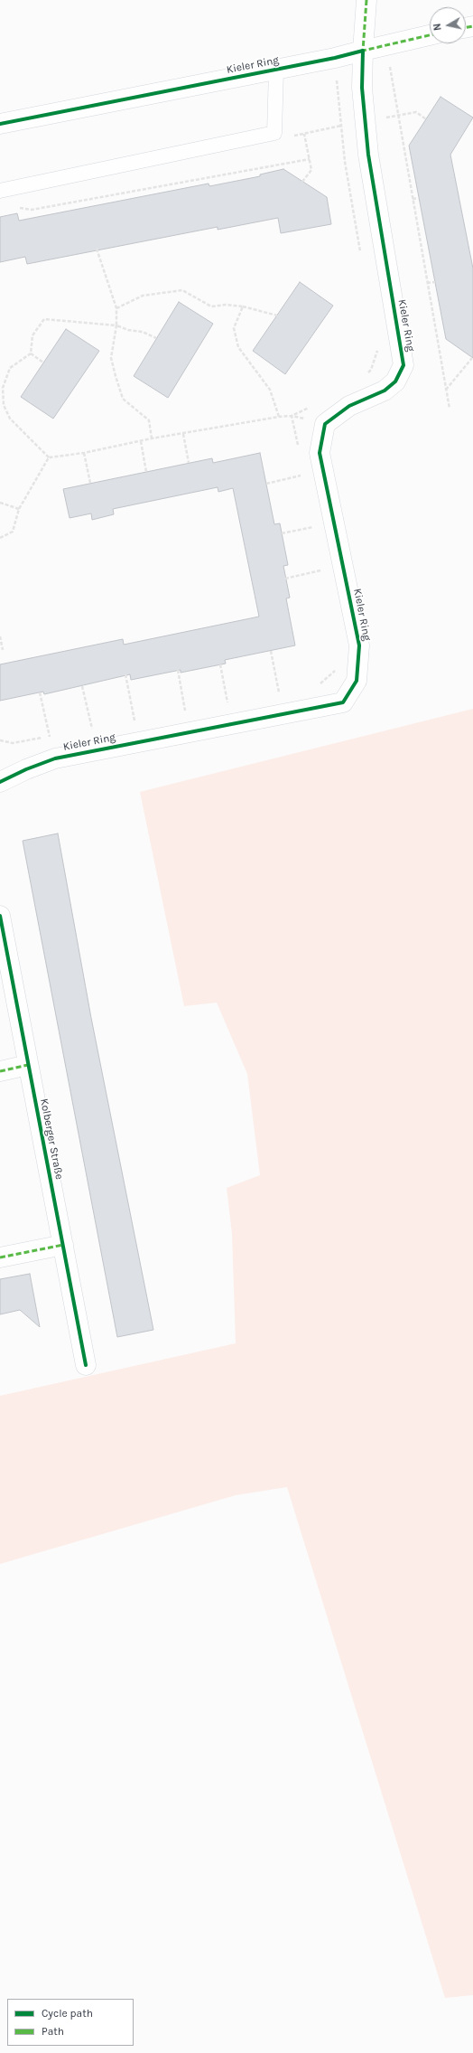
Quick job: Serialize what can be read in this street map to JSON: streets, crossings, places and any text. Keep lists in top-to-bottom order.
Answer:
{
  "streets": {
    "street": ["Kieler Ring", "Kolberger Straße"]
  },
  "legend": ["Cycle path", "Path"],
  "north": "left"
}
